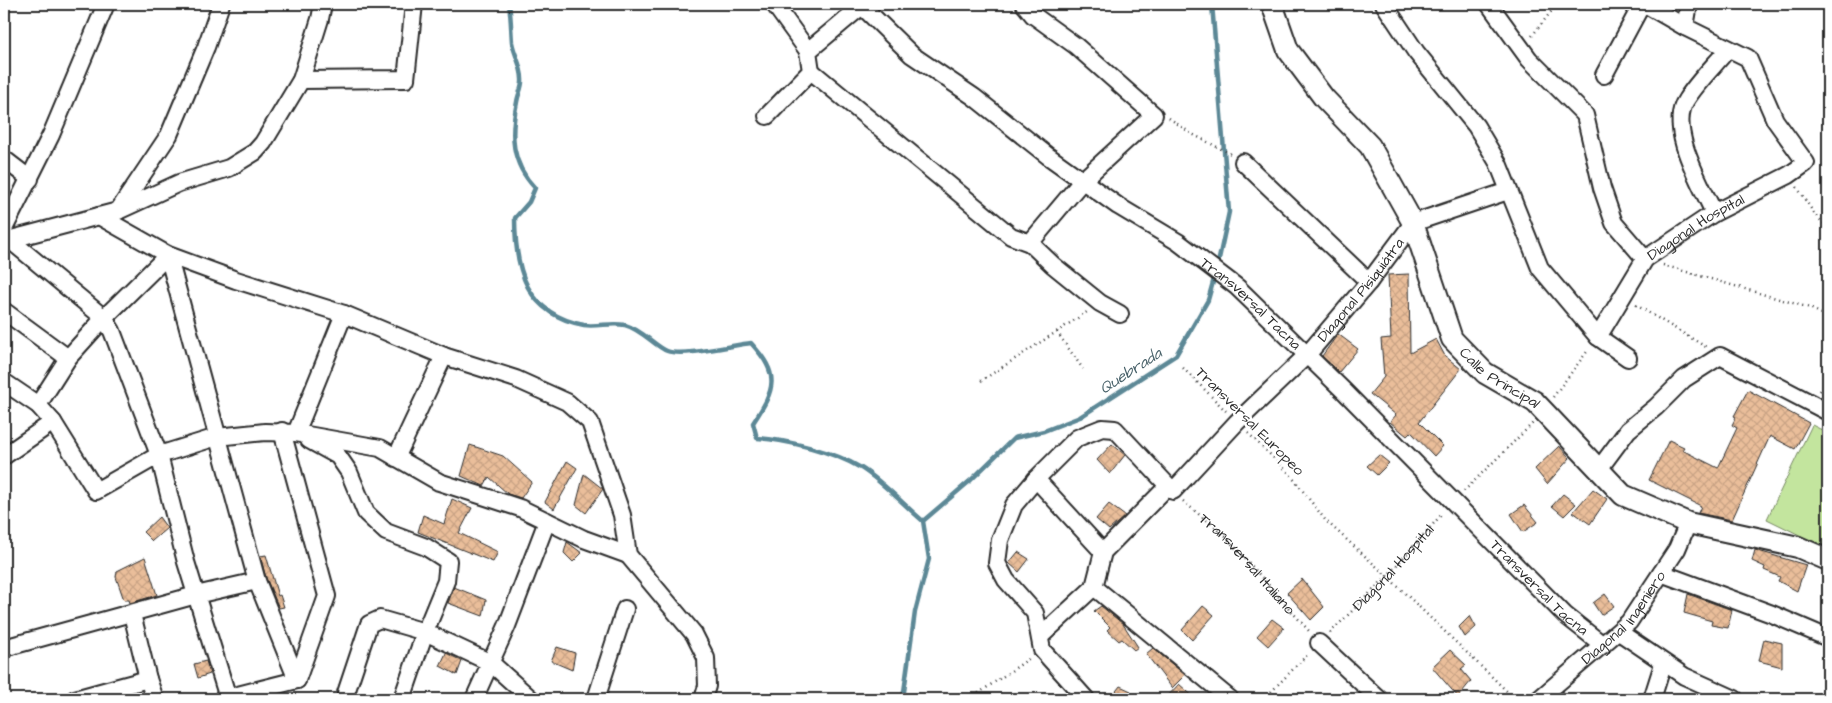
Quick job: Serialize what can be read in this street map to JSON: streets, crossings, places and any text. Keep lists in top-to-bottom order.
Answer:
{
  "streets": {
    "street": [
      "Diagonal Hospital",
      "Diagonal Pisiquiátra",
      "Transversal Tacna",
      "Calle Principal",
      "Diagonal Ingeniero"
    ],
    "path": ["Transversal Europeo", "Transversal Italiano"]
  },
  "crossings": [
    ["Diagonal Hospital", "Transversal Tacna"],
    ["Diagonal Hospital", "Transversal Europeo"],
    ["Diagonal Hospital", "Transversal Italiano"],
    ["Diagonal Pisiquiátra", "Transversal Tacna"],
    ["Diagonal Pisiquiátra", "Calle Principal"],
    ["Diagonal Pisiquiátra", "Transversal Europeo"],
    ["Diagonal Pisiquiátra", "Transversal Italiano"],
    ["Transversal Tacna", "Diagonal Ingeniero"],
    ["Calle Principal", "Diagonal Ingeniero"]
  ],
  "water": ["Quebrada"]
}
